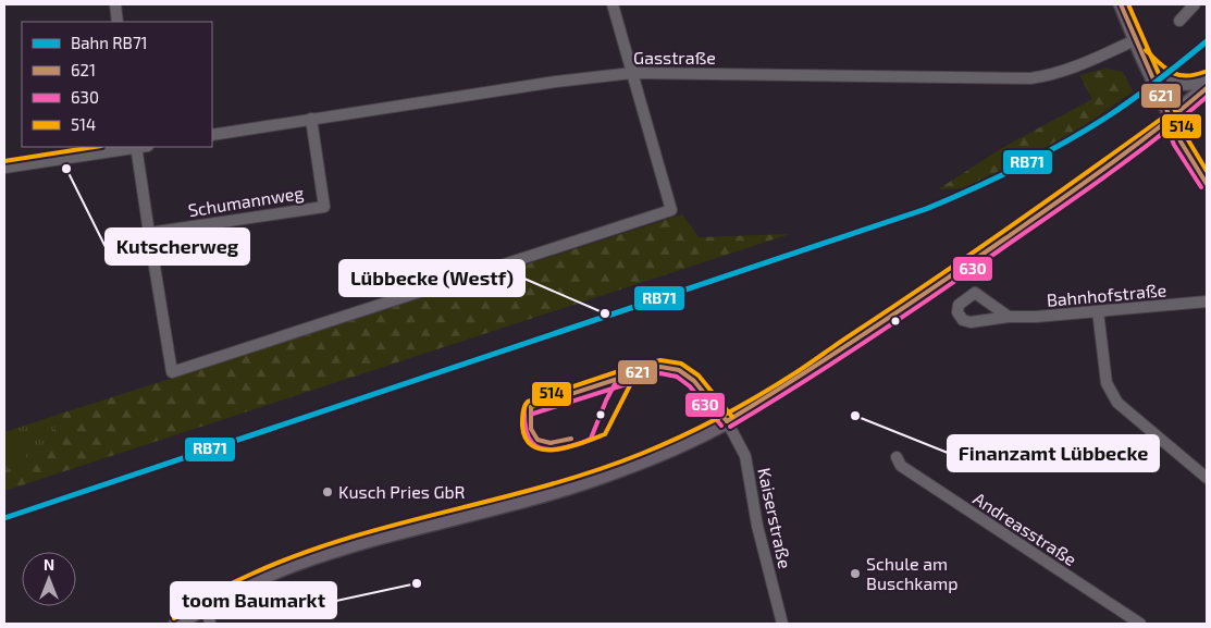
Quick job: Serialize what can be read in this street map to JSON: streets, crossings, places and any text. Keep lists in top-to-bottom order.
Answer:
{
  "streets": {
    "street": [
      "Gasstraße",
      "Schumannweg",
      "Bahnhofstraße",
      "Kaiserstraße",
      "Andreasstraße"
    ]
  },
  "crossings": [
    ["Gasstraße", "Schumannweg"]
  ],
  "places": [
    "Kutscherweg",
    "Lübbecke (Westf)",
    "Finanzamt Lübbecke",
    "Kusch Pries GbR",
    "Schule am Buschkamp",
    "toom Baumarkt"
  ],
  "lines": [
    "transit line 621",
    "transit line 514",
    "rail line RB71",
    "transit line 630"
  ],
  "legend": [
    "Bahn RB71",
    "621",
    "630",
    "514"
  ],
  "north": "top"
}
